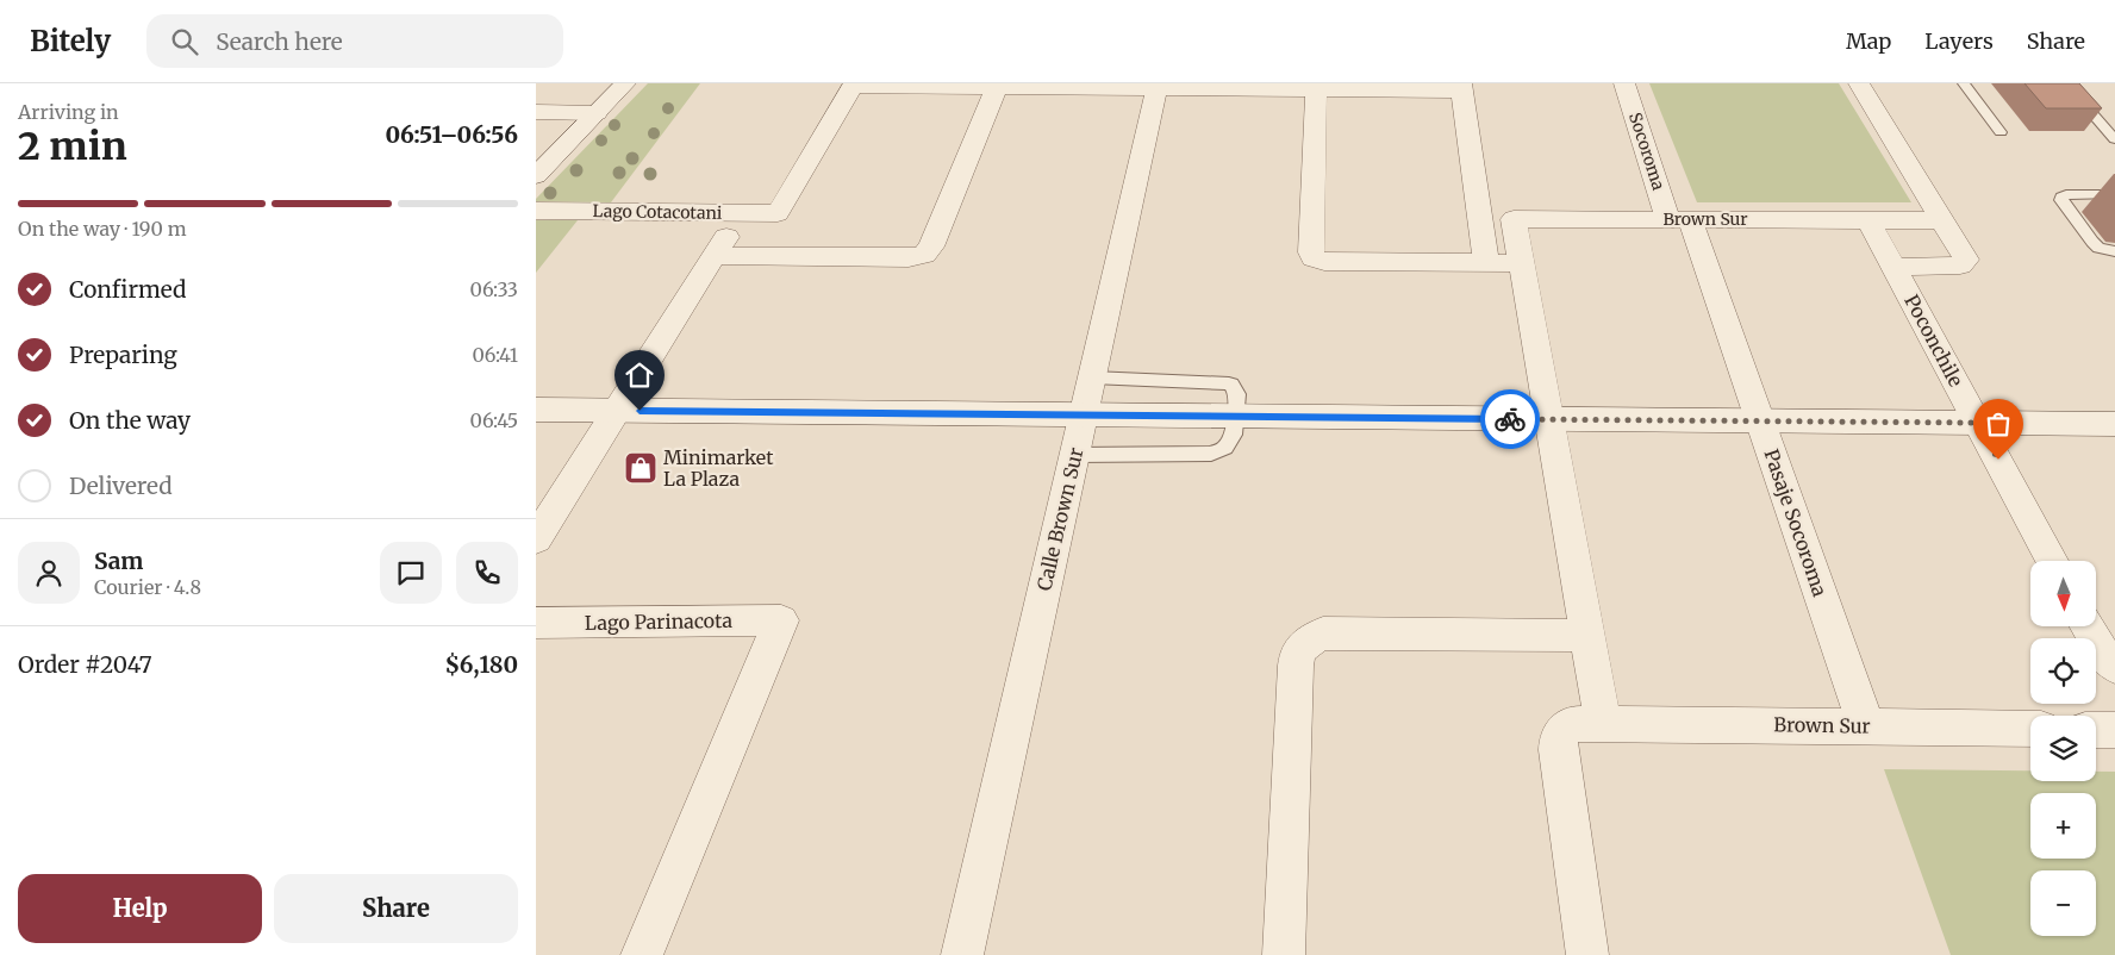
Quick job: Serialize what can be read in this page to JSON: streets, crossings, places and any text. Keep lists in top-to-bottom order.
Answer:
{
  "streets": {
    "street": [
      "Socoroma",
      "Lago Cotacotani",
      "Brown Sur",
      "Poconchile",
      "Calle Brown Sur",
      "Pasaje Socoroma",
      "Lago Parinacota"
    ]
  },
  "crossings": [
    ["Socoroma", "Brown Sur"],
    ["Socoroma", "Pasaje Socoroma"],
    ["Brown Sur", "Poconchile"],
    ["Brown Sur", "Pasaje Socoroma"]
  ],
  "places": {
    "shop": ["Minimarket La Plaza"]
  },
  "north": "bottom",
  "page": {
    "header": "Bitely",
    "search": "Search here",
    "nav": ["Map", "Layers", "Share"],
    "heading": ["2 min", "Arriving in", "06:51–06:56"],
    "panel": [
      "Sam",
      "Courier · 4.8",
      "Order #2047",
      "$6,180"
    ],
    "bar": "On the way · 190 m",
    "list": [
      ["Confirmed", "06:33"],
      ["Preparing", "06:41"],
      ["On the way", "06:45"],
      "Delivered"
    ],
    "map_buttons": ["+", "−"],
    "buttons": ["Help", "Share"]
  }
}
